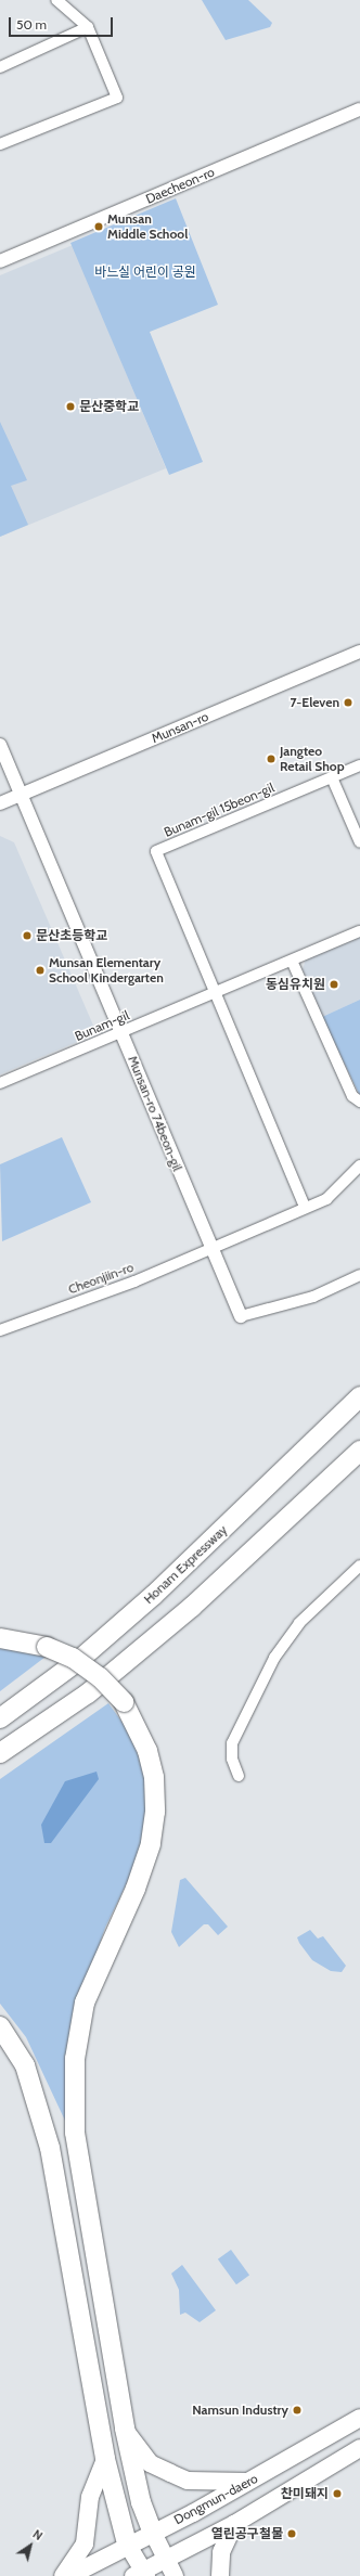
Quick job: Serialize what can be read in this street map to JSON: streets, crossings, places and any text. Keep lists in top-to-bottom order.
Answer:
{
  "streets": {
    "highway": ["Honam Expressway"],
    "main road": ["Dongmun-daero"],
    "street": [
      "Daecheon-ro",
      "Munsan-ro",
      "Bunam-gil 15beon-gil",
      "Bunam-gil",
      "Munsan-ro 74beon-gil",
      "Cheonjiin-ro"
    ]
  },
  "crossings": [
    ["Munsan-ro", "Munsan-ro 74beon-gil"],
    ["Bunam-gil 15beon-gil", "Bunam-gil"],
    ["Bunam-gil", "Munsan-ro 74beon-gil"],
    ["Munsan-ro 74beon-gil", "Cheonjiin-ro"]
  ],
  "parks": ["바느실 어린이 공원"],
  "places": [
    "Munsan Middle School",
    "문산중학교",
    "7-Eleven",
    "Jangteo Retail Shop",
    "문산초등학교",
    "Munsan Elementary School Kindergarten",
    "동심유치원",
    "Namsun Industry",
    "찬미돼지",
    "열린공구철물"
  ],
  "scale_bar": "50 m",
  "north": "top right"
}
